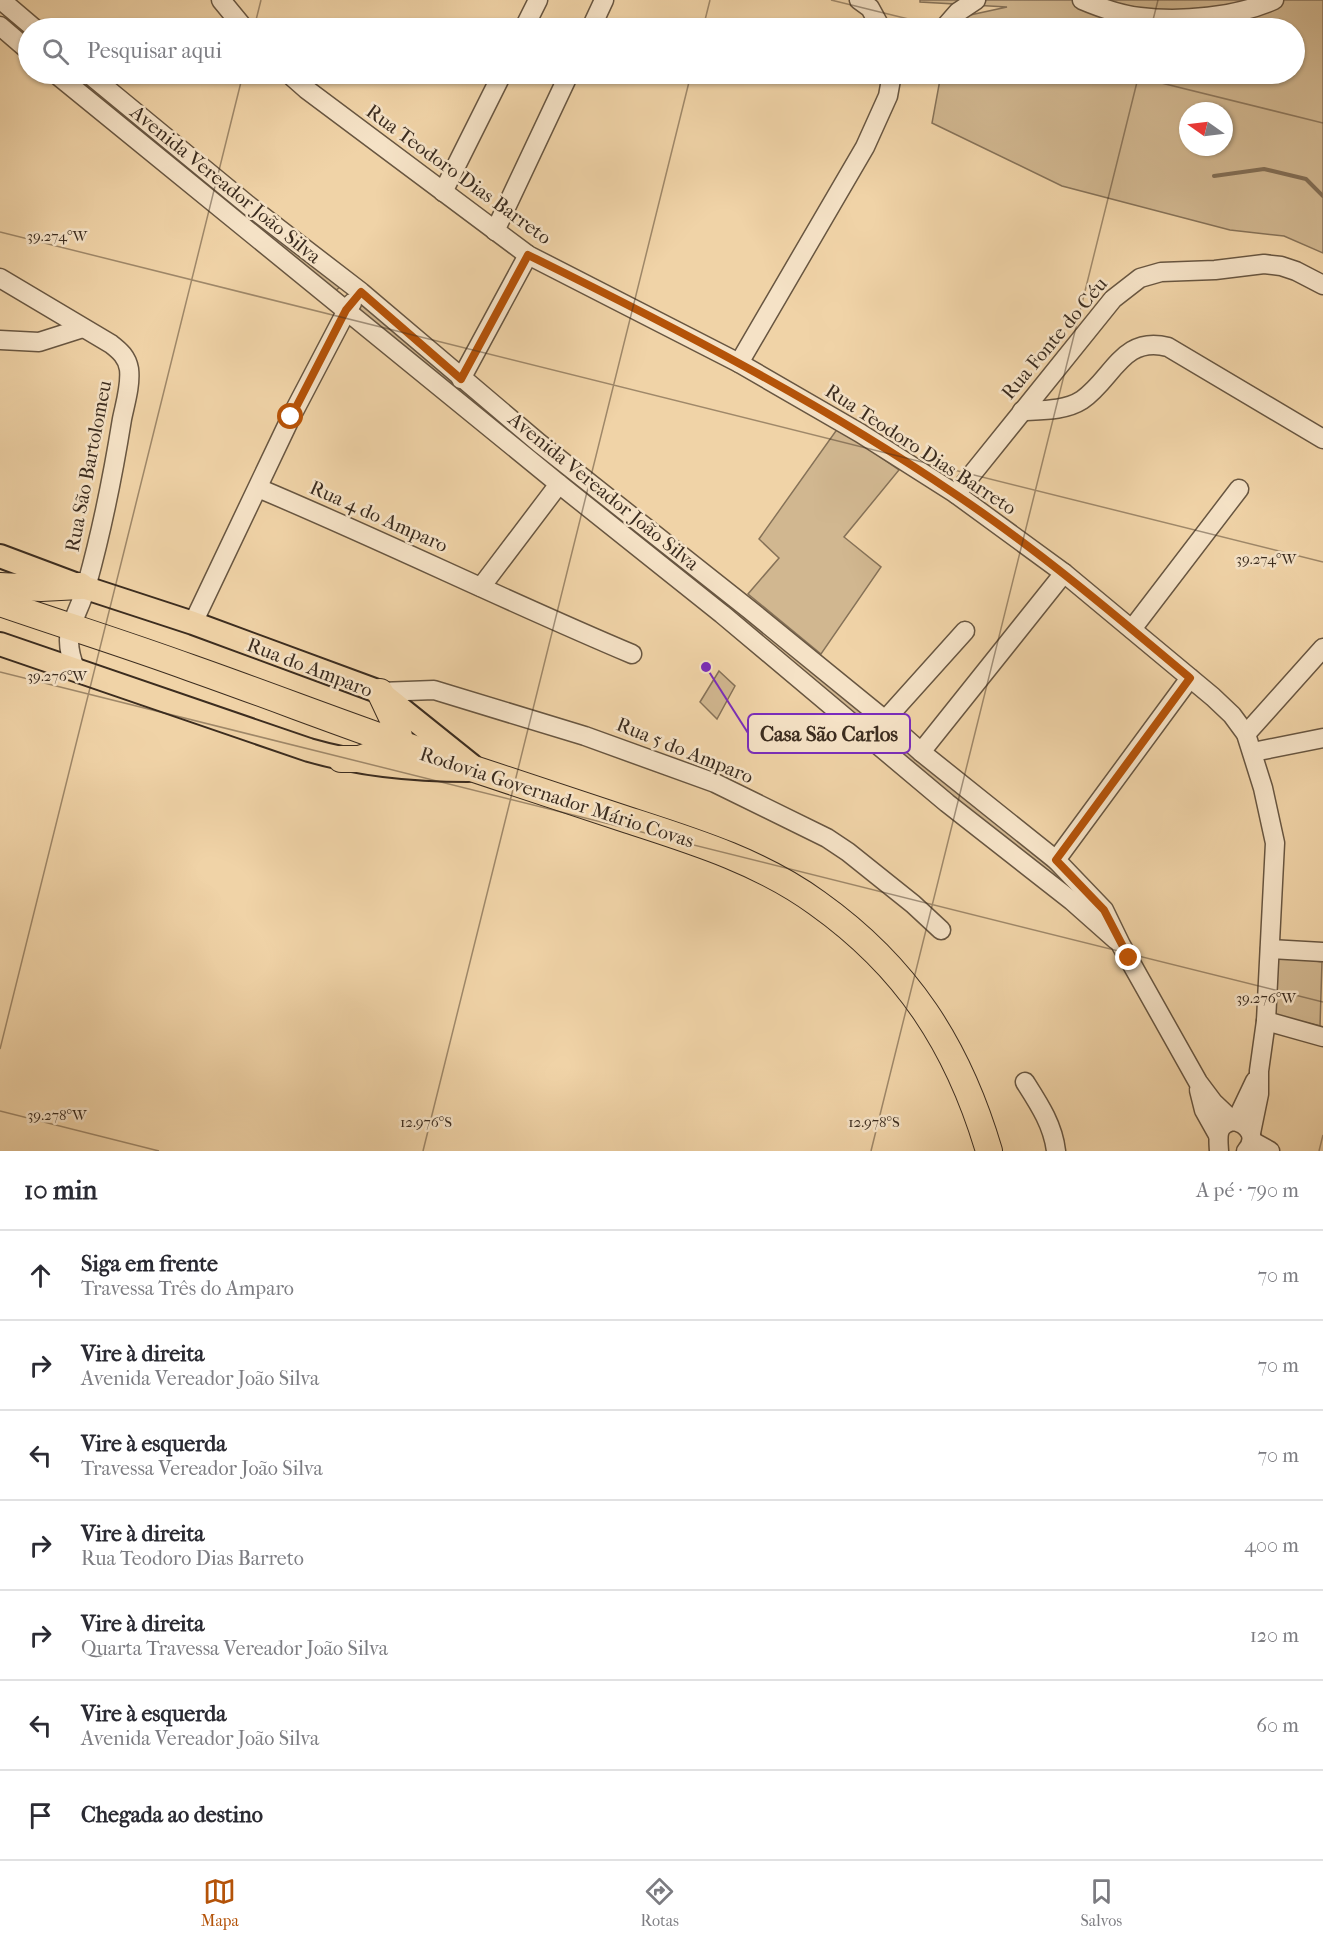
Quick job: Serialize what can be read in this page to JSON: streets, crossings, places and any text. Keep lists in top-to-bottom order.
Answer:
{
  "streets": {
    "highway": ["Rodovia Governador Mário Covas"],
    "main road": ["Rua do Amparo"],
    "street": [
      "Rua Teodoro Dias Barreto",
      "Avenida Vereador João Silva",
      "Rua Fonte do Céu",
      "Rua São Bartolomeu",
      "Rua 4 do Amparo",
      "Rua 5 do Amparo"
    ]
  },
  "crossings": [
    ["Rua Teodoro Dias Barreto", "Avenida Vereador João Silva"],
    ["Rua Teodoro Dias Barreto", "Rua Fonte do Céu"],
    ["Rua São Bartolomeu", "Rua do Amparo"],
    ["Rua São Bartolomeu", "Rodovia Governador Mário Covas"],
    ["Rua do Amparo", "Rua 5 do Amparo"],
    ["Rua do Amparo", "Rodovia Governador Mário Covas"]
  ],
  "places": ["Casa São Carlos"],
  "north": "left",
  "page": {
    "search": "Pesquisar aqui",
    "heading": ["10 min", "A pé · 790 m"],
    "list": [
      ["Siga em frente", "Travessa Três do Amparo", "70 m"],
      ["Vire à direita", "Avenida Vereador João Silva", "70 m"],
      ["Vire à esquerda", "Travessa Vereador João Silva", "70 m"],
      ["Vire à direita", "Rua Teodoro Dias Barreto", "400 m"],
      ["Vire à direita", "Quarta Travessa Vereador João Silva", "120 m"],
      ["Vire à esquerda", "Avenida Vereador João Silva", "60 m"],
      "Chegada ao destino"
    ],
    "nav": ["Mapa", "Rotas", "Salvos"]
  },
  "coordinates": [
    "39.274°W",
    "39.276°W",
    "39.278°W",
    "12.976°S",
    "12.978°S"
  ]
}
